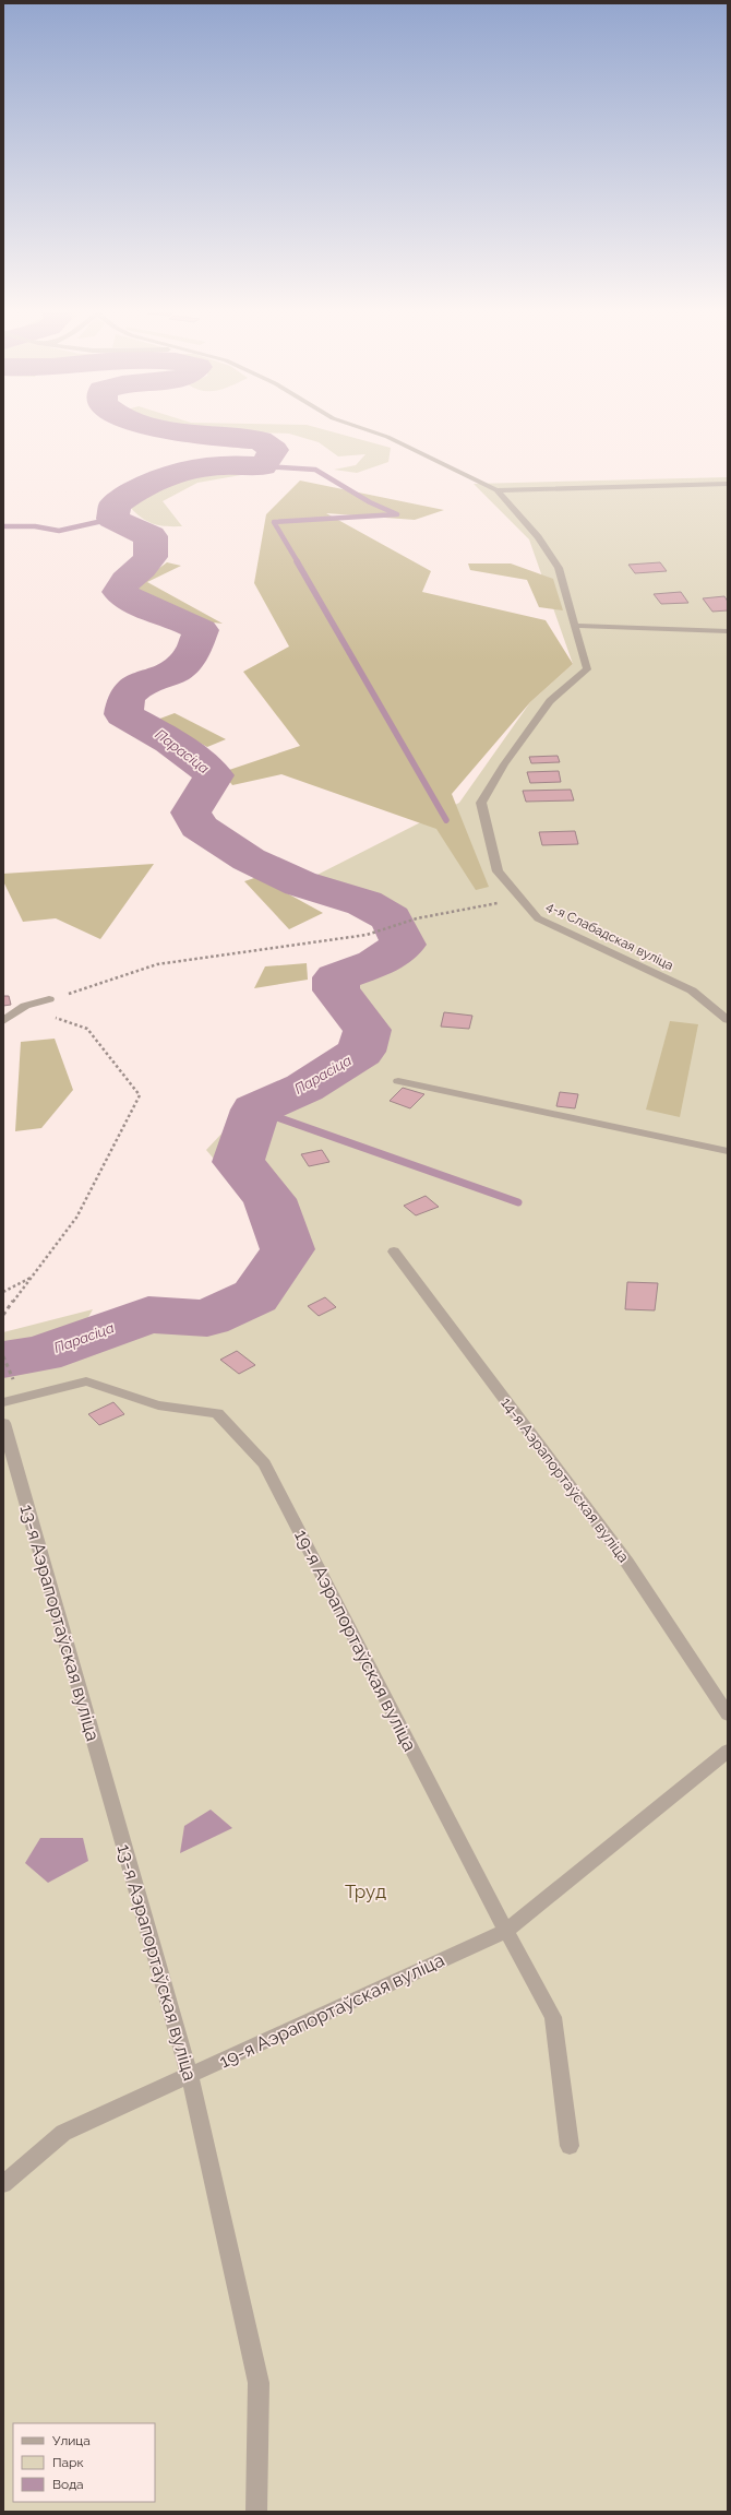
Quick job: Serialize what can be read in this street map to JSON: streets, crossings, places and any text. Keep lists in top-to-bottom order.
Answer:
{
  "streets": {
    "street": [
      "4-я Слабадская вуліца",
      "14-я Аэрапортаўская вуліца",
      "13-я Аэрапортаўская вуліца",
      "19-я Аэрапортаўская вуліца"
    ]
  },
  "crossings": [
    ["13-я Аэрапортаўская вуліца", "19-я Аэрапортаўская вуліца"]
  ],
  "water": ["Парасіца"],
  "parks": ["Труд"],
  "legend": ["Улица", "Парк", "Вода"]
}
